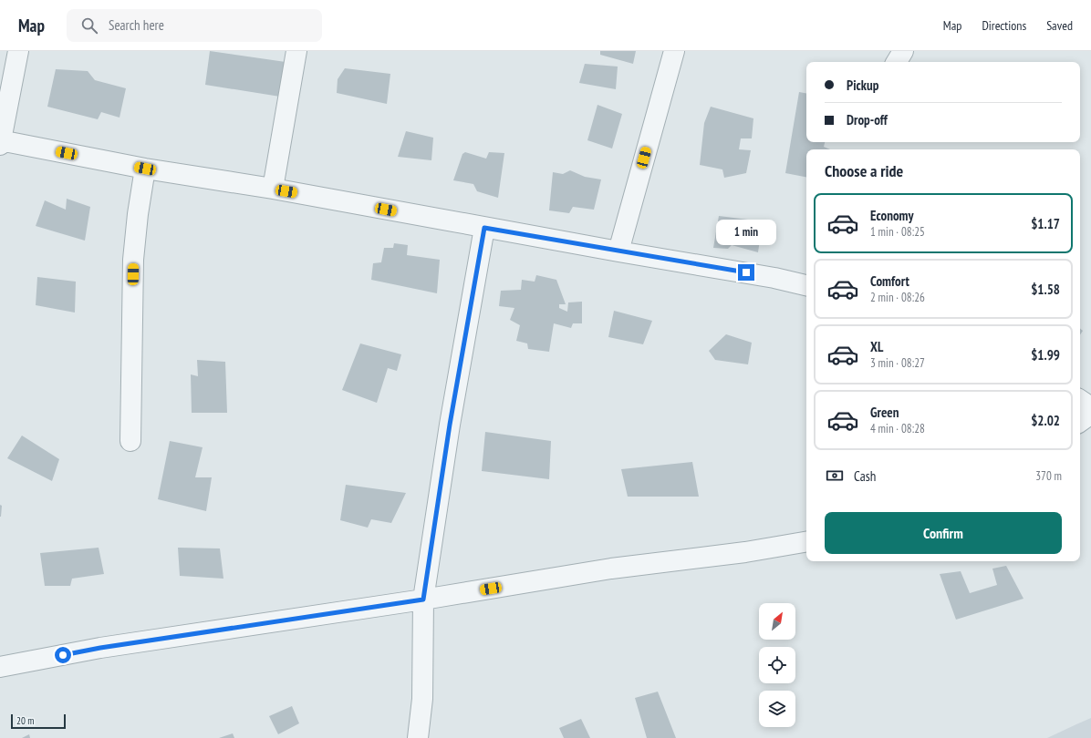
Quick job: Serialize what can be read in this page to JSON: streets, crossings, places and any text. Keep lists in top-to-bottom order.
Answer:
{
  "scale_bar": "20 m",
  "north": "top right",
  "page": {
    "header": "Map",
    "search": "Search here",
    "nav": ["Map", "Directions", "Saved"],
    "banner": ["Pickup", "Drop-off"],
    "heading": "Choose a ride",
    "list": [
      {
        "name": "Economy",
        "note": "1 min · 08:25",
        "value": "$1.17"
      },
      {
        "name": "Comfort",
        "note": "2 min · 08:26",
        "value": "$1.58"
      },
      {
        "name": "XL",
        "note": "3 min · 08:27",
        "value": "$1.99"
      },
      {
        "name": "Green",
        "note": "4 min · 08:28",
        "value": "$2.02"
      }
    ],
    "bubble": "1 min",
    "pay": ["Cash", "370 m"],
    "buttons": "Confirm",
    "scale": "20 m"
  }
}
